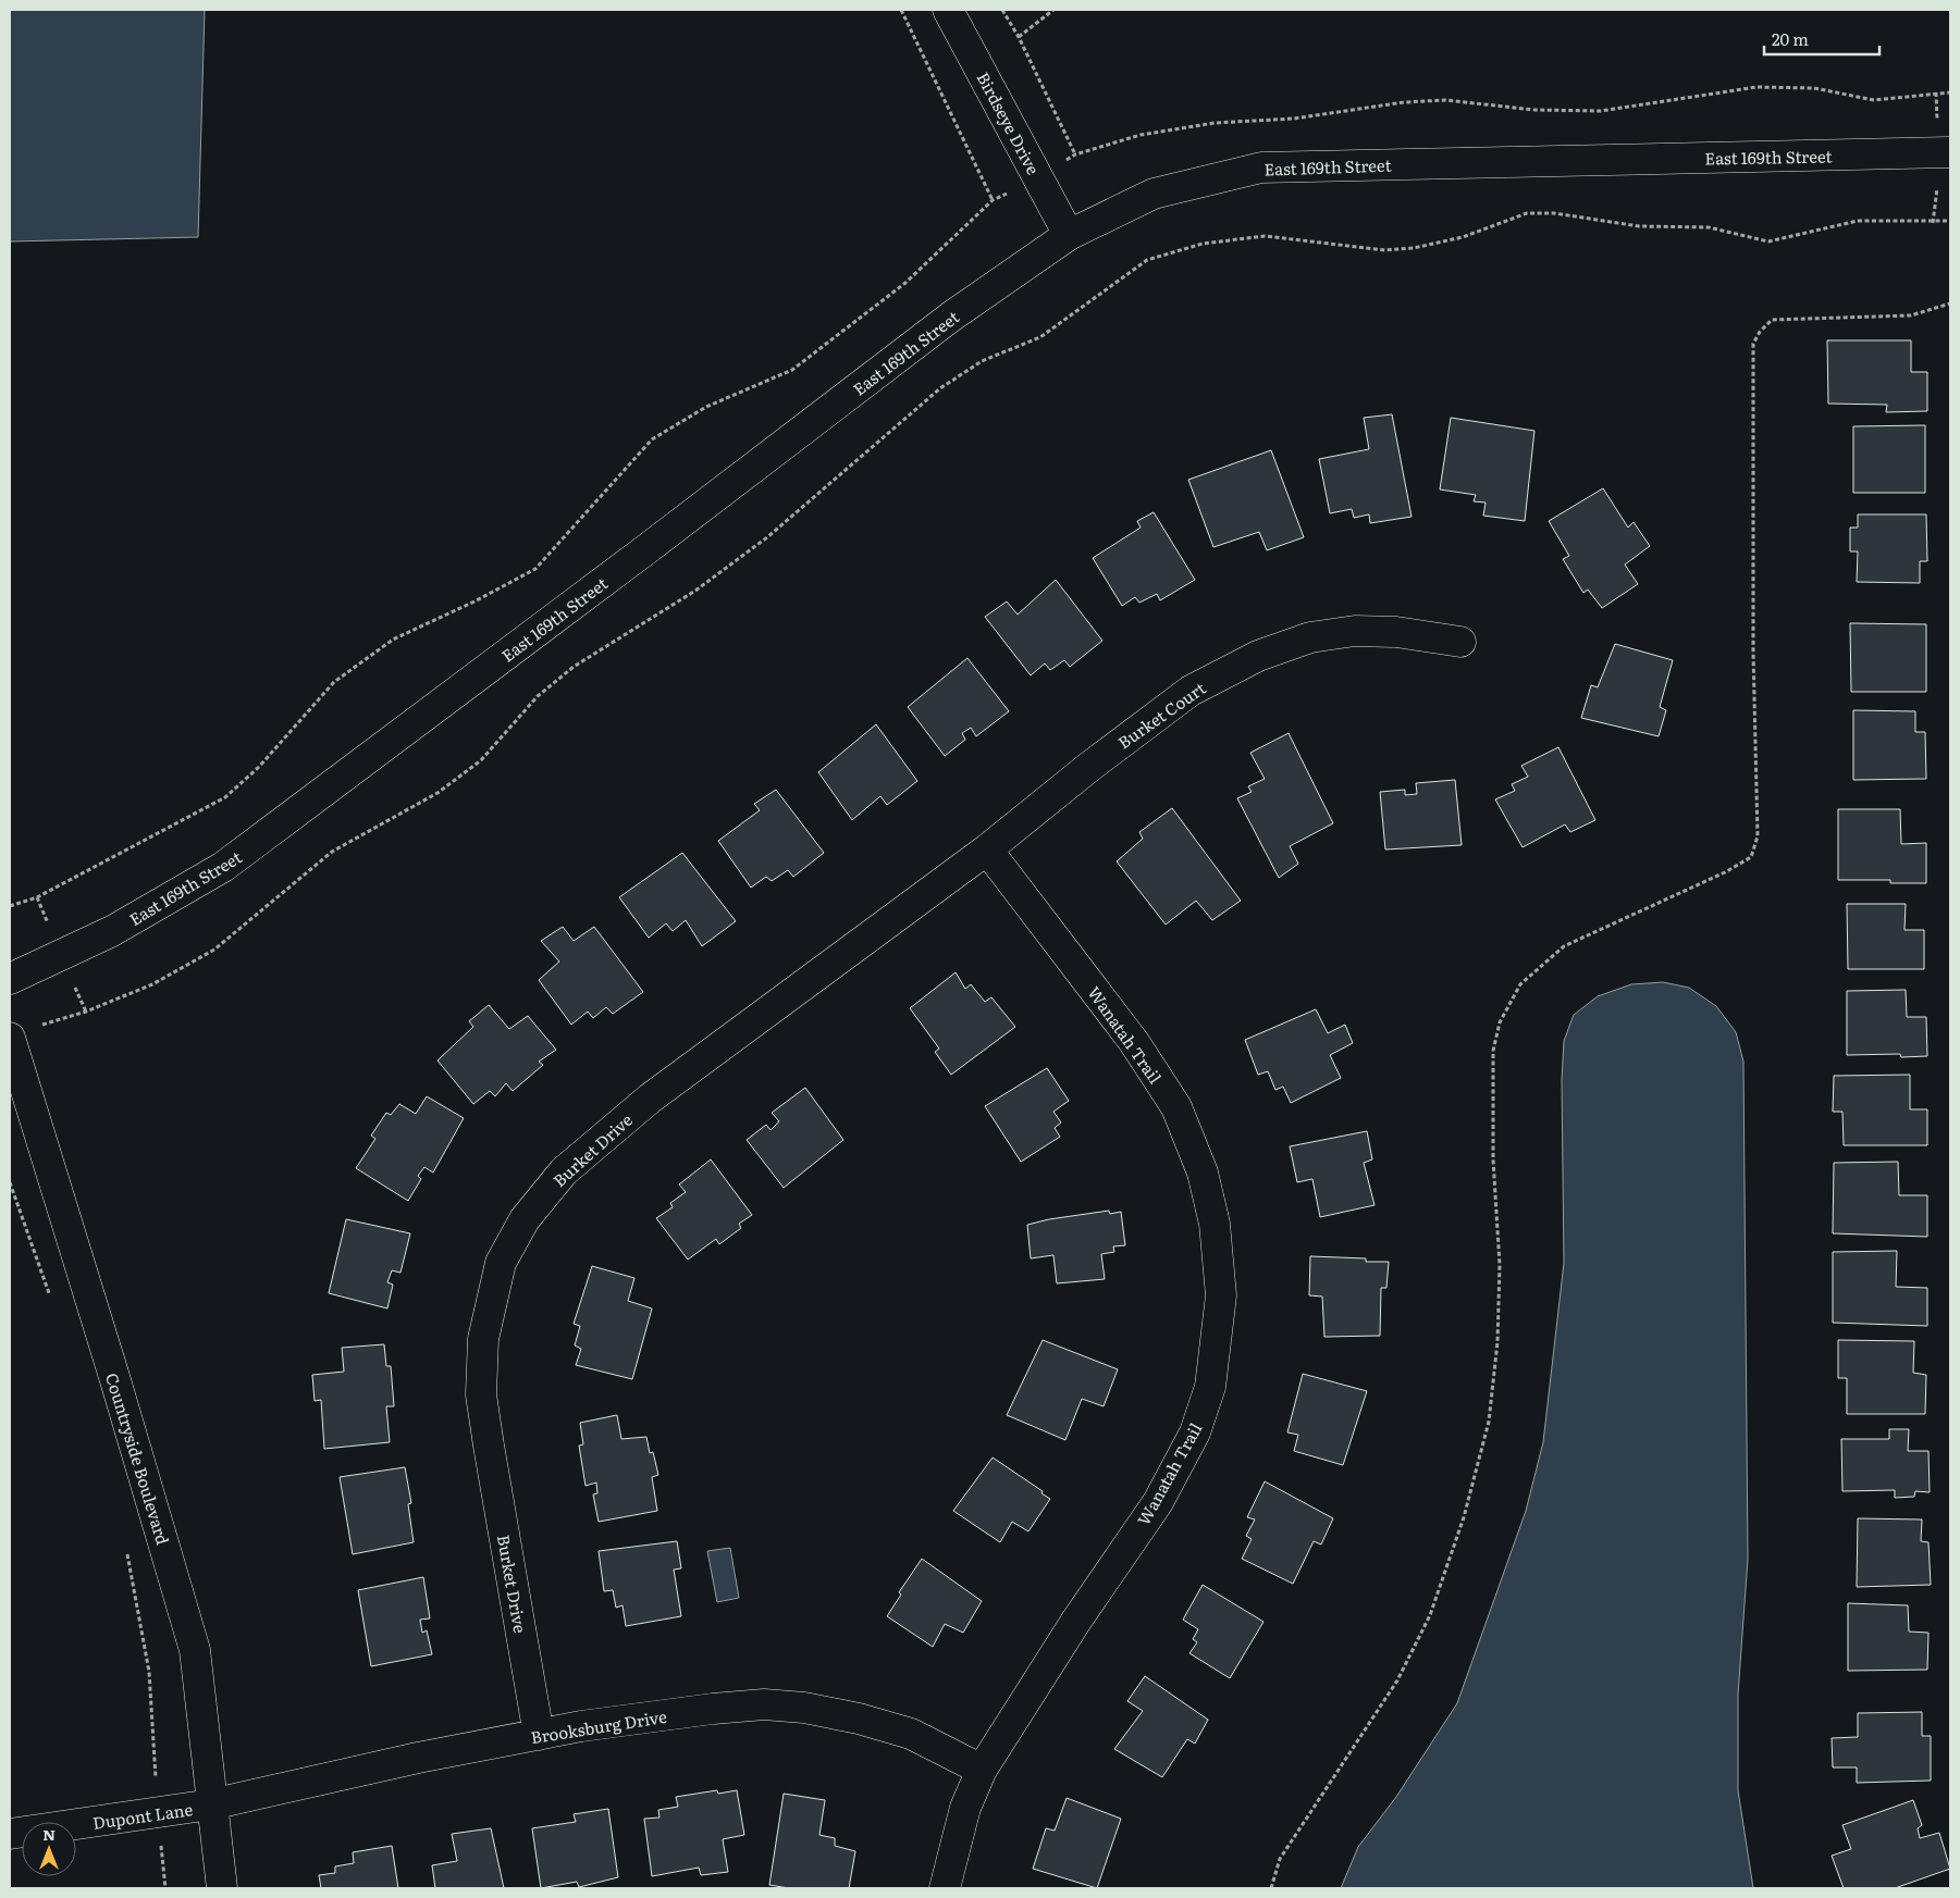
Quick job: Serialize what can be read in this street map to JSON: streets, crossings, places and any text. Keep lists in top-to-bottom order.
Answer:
{
  "streets": {
    "street": [
      "Birdseye Drive",
      "East 169th Street",
      "Burket Court",
      "Wanatah Trail",
      "Burket Drive",
      "Countryside Boulevard",
      "Brooksburg Drive",
      "Dupont Lane"
    ]
  },
  "crossings": [
    ["Birdseye Drive", "East 169th Street"],
    ["Burket Court", "Wanatah Trail"],
    ["Burket Court", "Burket Drive"],
    ["Wanatah Trail", "Burket Drive"],
    ["Wanatah Trail", "Brooksburg Drive"],
    ["Burket Drive", "Brooksburg Drive"],
    ["Countryside Boulevard", "Brooksburg Drive"],
    ["Countryside Boulevard", "Dupont Lane"],
    ["Brooksburg Drive", "Dupont Lane"]
  ],
  "scale_bar": "20 m",
  "north": "top"
}
